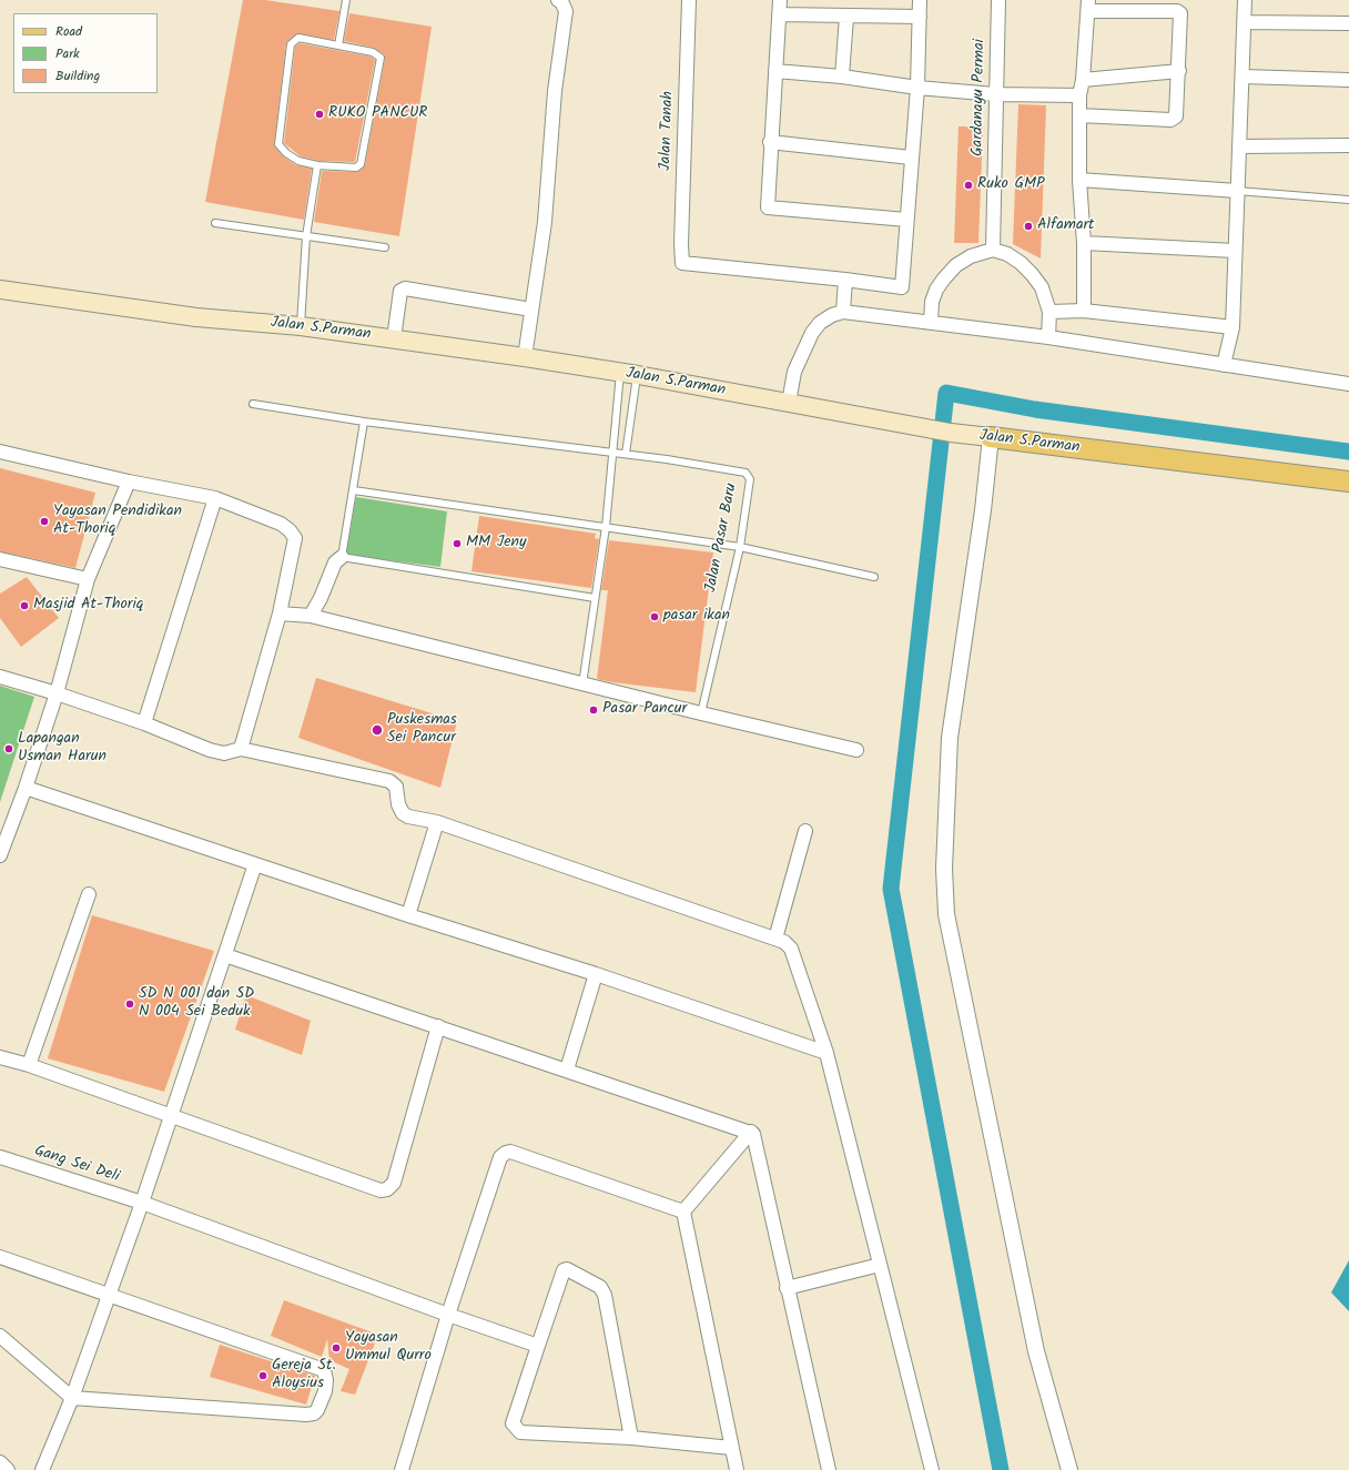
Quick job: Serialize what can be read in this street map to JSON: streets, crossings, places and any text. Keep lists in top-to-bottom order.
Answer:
{
  "streets": {
    "main road": ["Jalan S.Parman"],
    "street": ["Gardanayu Permai", "Jalan Tanah", "Gang Sei Deli"],
    "lane": ["Jalan Pasar Baru"]
  },
  "places": [
    "RUKO PANCUR",
    "Ruko GMP",
    "Alfamart",
    "Yayasan Pendidikan At-Thoriq",
    "MM Jeny",
    "Masjid At-Thoriq",
    "pasar ikan",
    "Pasar Pancur",
    "Puskesmas Sei Pancur",
    "Lapangan Usman Harun",
    "SD N 001 dan SD N 004 Sei Beduk",
    "Yayasan Ummul Qurro",
    "Gereja St. Aloysius"
  ],
  "legend": ["Road", "Park", "Building"]
}
